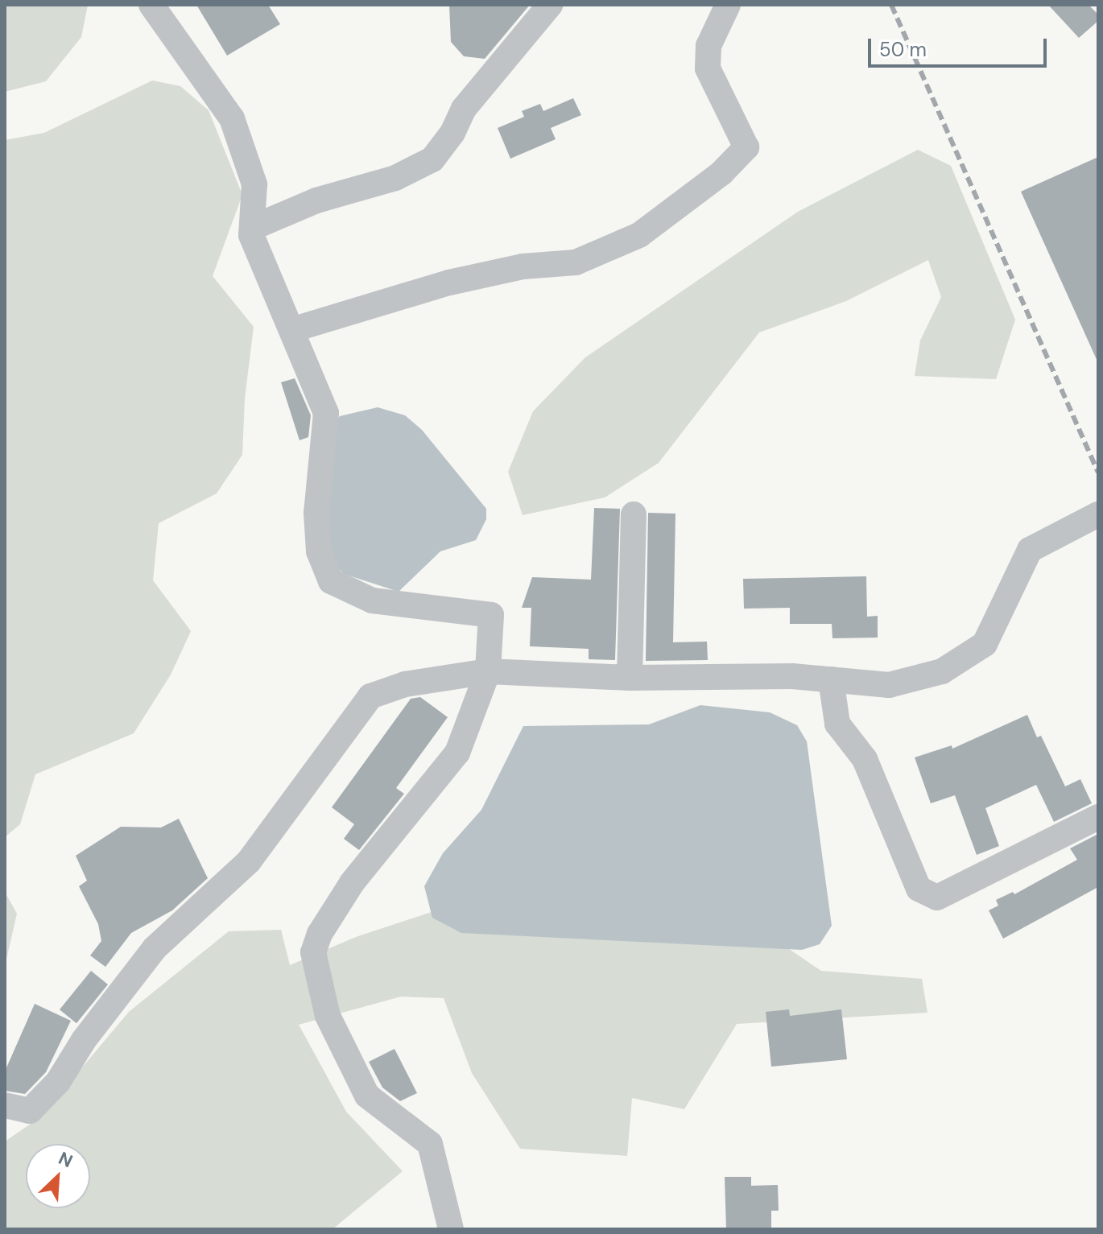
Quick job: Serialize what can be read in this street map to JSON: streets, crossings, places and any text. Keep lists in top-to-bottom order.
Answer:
{
  "scale_bar": "50 m",
  "north": "top right"
}
